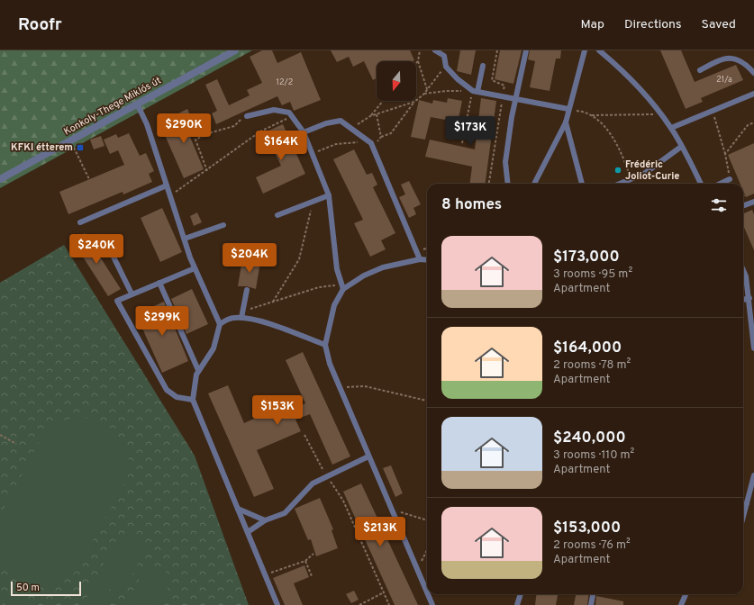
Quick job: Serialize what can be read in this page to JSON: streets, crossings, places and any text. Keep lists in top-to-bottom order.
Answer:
{
  "streets": {
    "street": ["Konkoly-Thege Miklós út"]
  },
  "places": {
    "transit": ["KFKI étterem"],
    "other": ["Frédéric Joliot-Curie"]
  },
  "house_numbers": ["21/a", "12/2"],
  "scale_bar": "50 m",
  "north": "bottom",
  "page": {
    "header": "Roofr",
    "nav": ["Map", "Directions", "Saved"],
    "price": [
      "$290K",
      "$173K",
      "$164K",
      "$240K",
      "$204K",
      "$299K",
      "$153K",
      "$213K"
    ],
    "heading": "8 homes",
    "list": [
      {
        "name": "$173,000",
        "note": "3 rooms · 95 m² · Apartment"
      },
      {
        "name": "$164,000",
        "note": "2 rooms · 78 m² · Apartment"
      },
      {
        "name": "$240,000",
        "note": "3 rooms · 110 m² · Apartment"
      },
      {
        "name": "$153,000",
        "note": "2 rooms · 76 m² · Apartment"
      }
    ],
    "scale": "50 m"
  }
}
